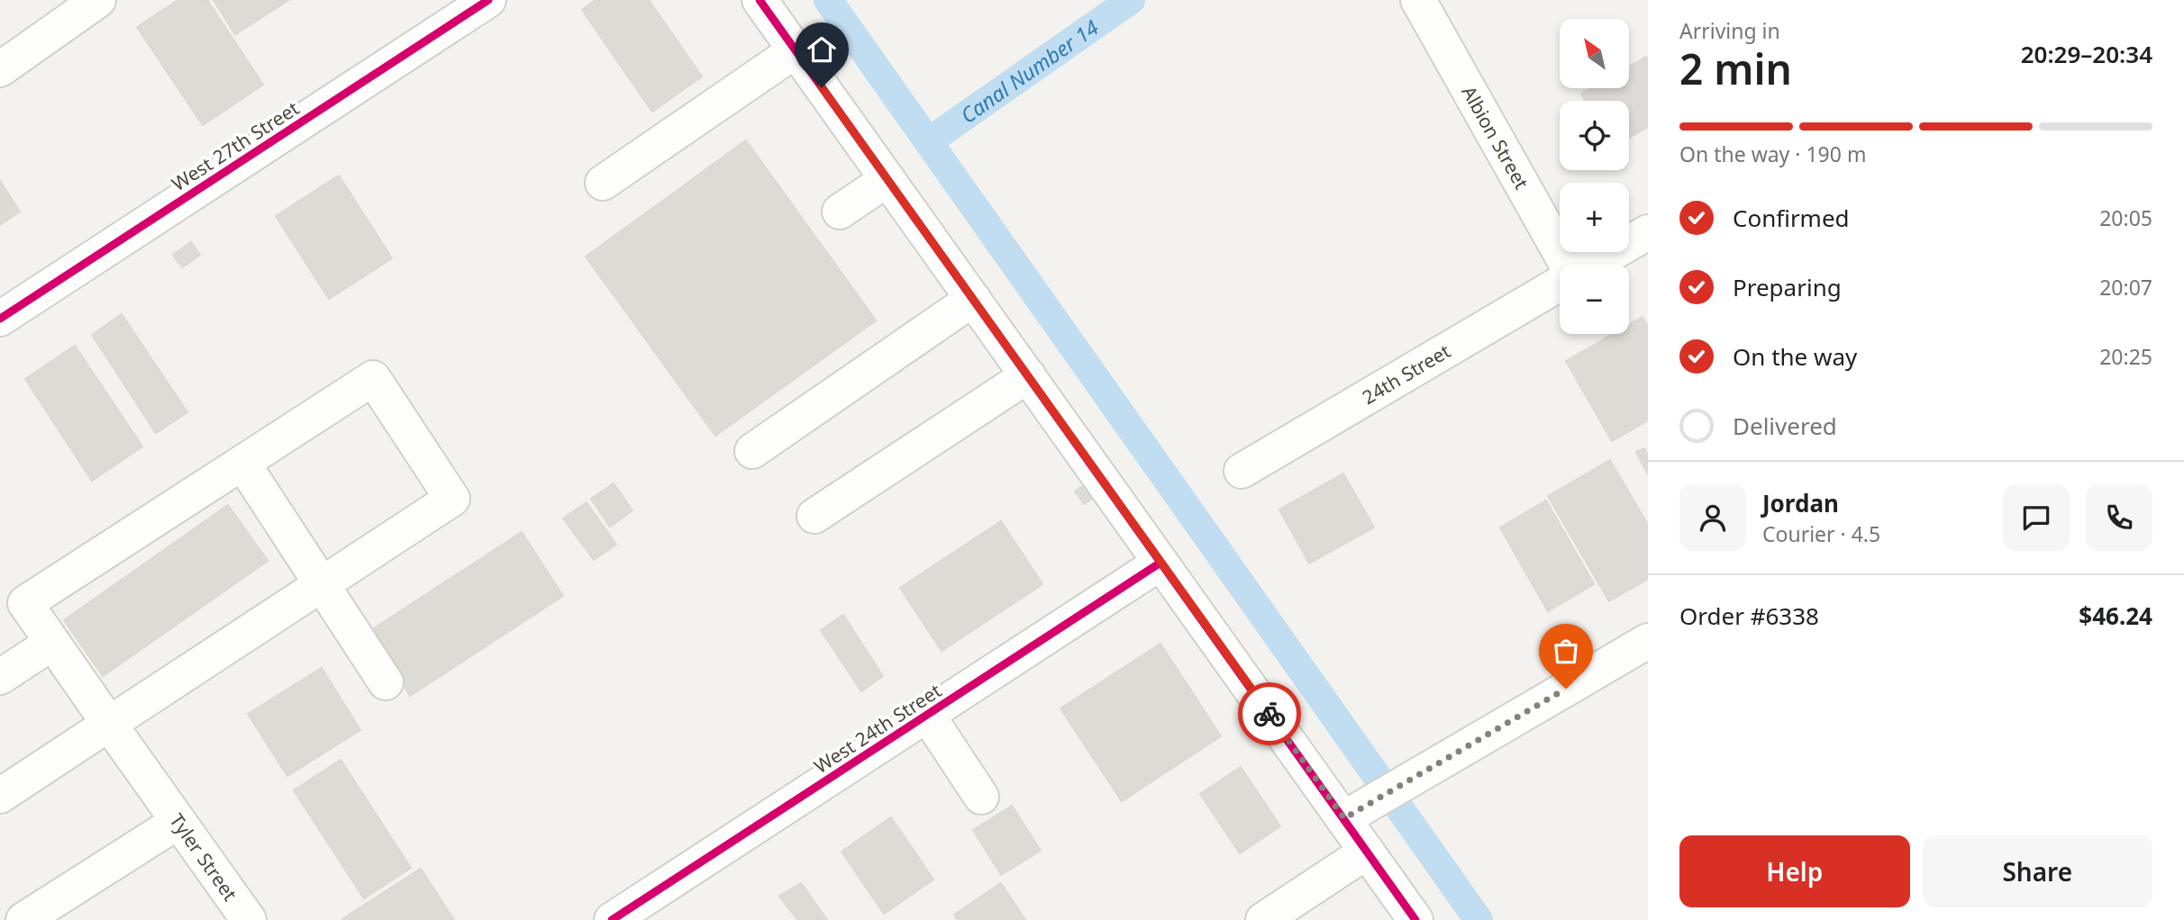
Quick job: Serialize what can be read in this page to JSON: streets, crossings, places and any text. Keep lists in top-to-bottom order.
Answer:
{
  "streets": {
    "street": [
      "Albion Street",
      "West 27th Street",
      "24th Street",
      "West 24th Street",
      "Tyler Street"
    ]
  },
  "water": ["Canal Number 14"],
  "north": "top left",
  "page": {
    "heading": ["2 min", "Arriving in", "20:29–20:34"],
    "panel": [
      "Jordan",
      "Courier · 4.5",
      "Order #6338",
      "$46.24"
    ],
    "map_buttons": ["+", "−"],
    "bar": "On the way · 190 m",
    "list": [
      ["Confirmed", "20:05"],
      ["Preparing", "20:07"],
      ["On the way", "20:25"],
      "Delivered"
    ],
    "buttons": ["Help", "Share"]
  }
}
